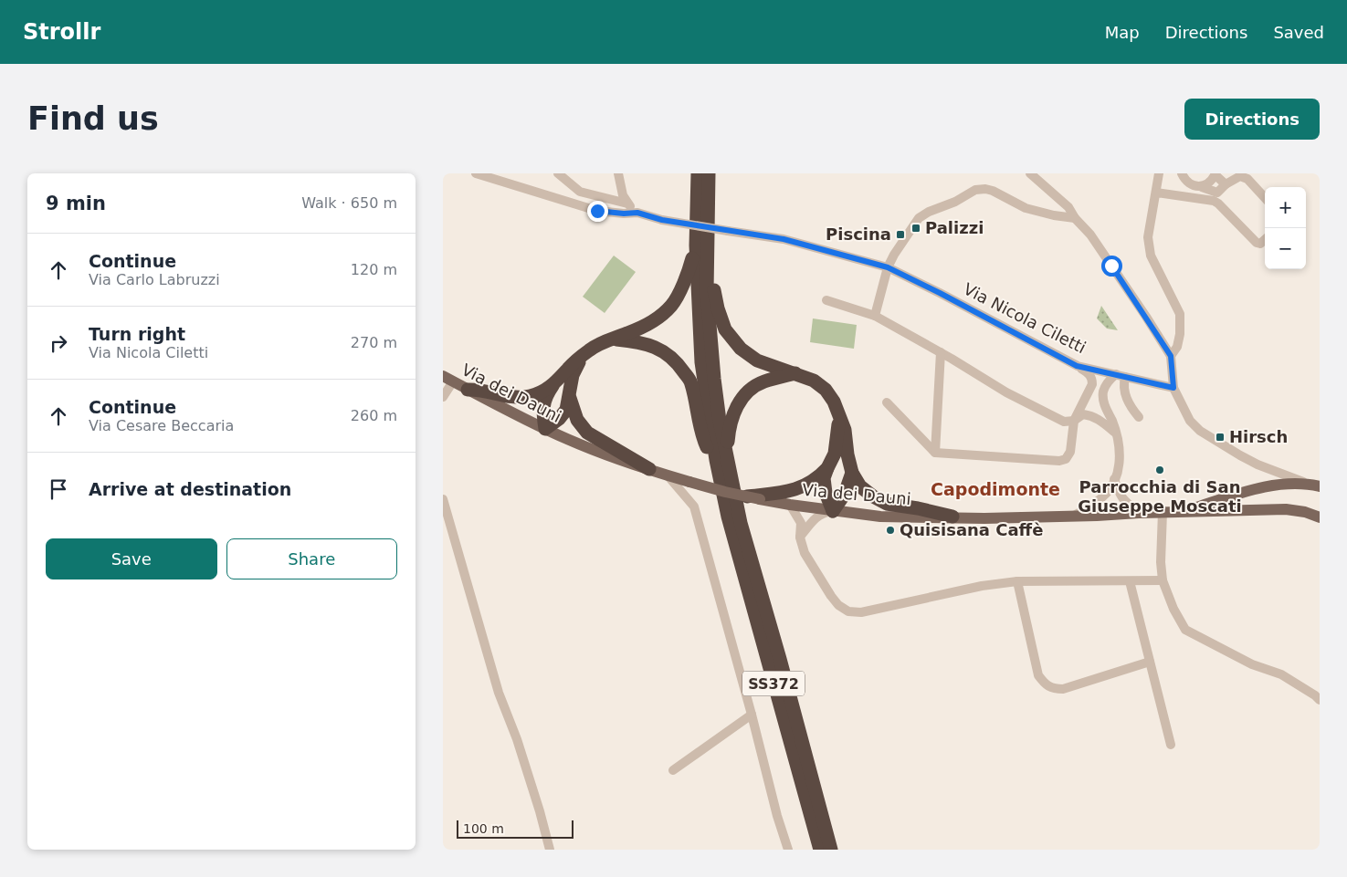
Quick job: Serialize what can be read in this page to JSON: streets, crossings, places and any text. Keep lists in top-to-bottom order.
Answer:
{
  "streets": {
    "highway": ["SS372"],
    "main road": ["Via dei Dauni"],
    "street": ["Via Nicola Ciletti"]
  },
  "districts": ["Capodimonte"],
  "places": {
    "transit": ["Palizzi", "Piscina", "Hirsch"],
    "other": ["Parrocchia di San Giuseppe Moscati", "Quisisana Caffè"]
  },
  "scale_bar": "100 m",
  "page": {
    "header": "Strollr",
    "nav": ["Map", "Directions", "Saved"],
    "buttons": [
      "Directions",
      ["Save", "Share"]
    ],
    "title": "Find us",
    "heading": ["9 min", "Walk · 650 m"],
    "map_buttons": ["+", "−"],
    "list": [
      ["Continue", "Via Carlo Labruzzi", "120 m"],
      ["Turn right", "Via Nicola Ciletti", "270 m"],
      ["Continue", "Via Cesare Beccaria", "260 m"],
      "Arrive at destination"
    ],
    "scale": "100 m"
  }
}
